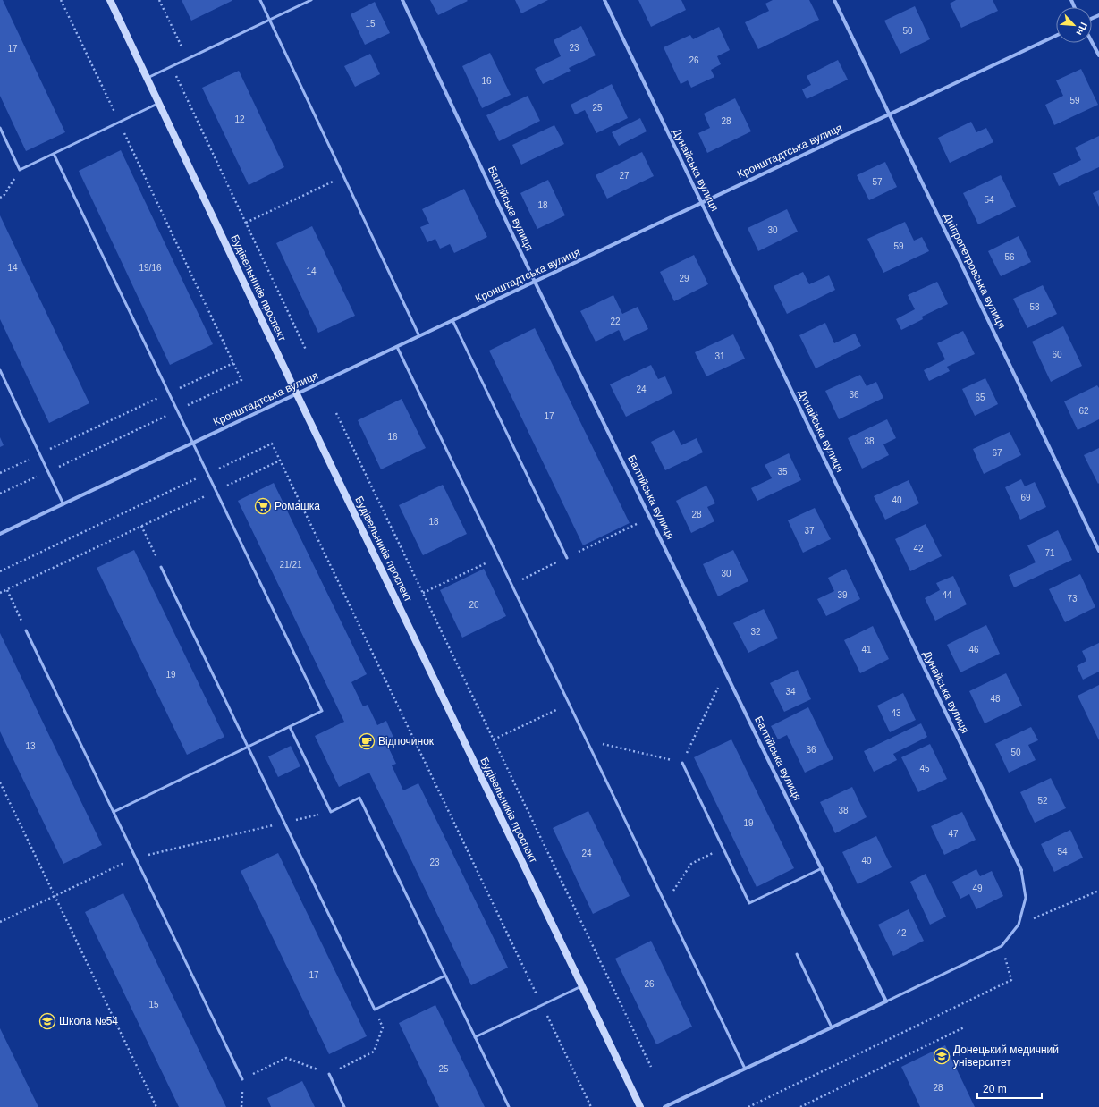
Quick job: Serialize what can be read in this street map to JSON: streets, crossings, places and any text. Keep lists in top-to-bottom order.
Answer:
{
  "streets": {
    "main road": ["Будівельників проспект"],
    "street": [
      "Кронштадтська вулиця",
      "Дунайська вулиця",
      "Балтійська вулиця",
      "Дніпропетровська вулиця"
    ]
  },
  "crossings": [
    ["Кронштадтська вулиця", "Дунайська вулиця"],
    ["Кронштадтська вулиця", "Балтійська вулиця"],
    ["Кронштадтська вулиця", "Дніпропетровська вулиця"],
    ["Кронштадтська вулиця", "Будівельників проспект"]
  ],
  "places": {
    "supermarket": ["Ромашка"],
    "cafe": ["Відпочинок"],
    "school or university": ["Школа №54", "Донецький медичний університет"]
  },
  "house_numbers": [
    "15",
    "50",
    "23",
    "17",
    "26",
    "16",
    "59",
    "25",
    "12",
    "28",
    "27",
    "57",
    "54",
    "18",
    "30",
    "59",
    "56",
    "14",
    "19/16",
    "14",
    "29",
    "58",
    "22",
    "60",
    "31",
    "24",
    "36",
    "65",
    "62",
    "17",
    "16",
    "38",
    "67",
    "35",
    "69",
    "40",
    "28",
    "18",
    "37",
    "42",
    "71",
    "21/21",
    "30",
    "39",
    "44",
    "73",
    "20",
    "32",
    "41",
    "46",
    "19",
    "34",
    "48",
    "43",
    "13",
    "36",
    "50",
    "45",
    "52",
    "38",
    "19",
    "47",
    "54",
    "24",
    "40",
    "23",
    "49",
    "42",
    "17",
    "26",
    "15",
    "25",
    "28"
  ],
  "scale_bar": "20 m",
  "north": "bottom right"
}
